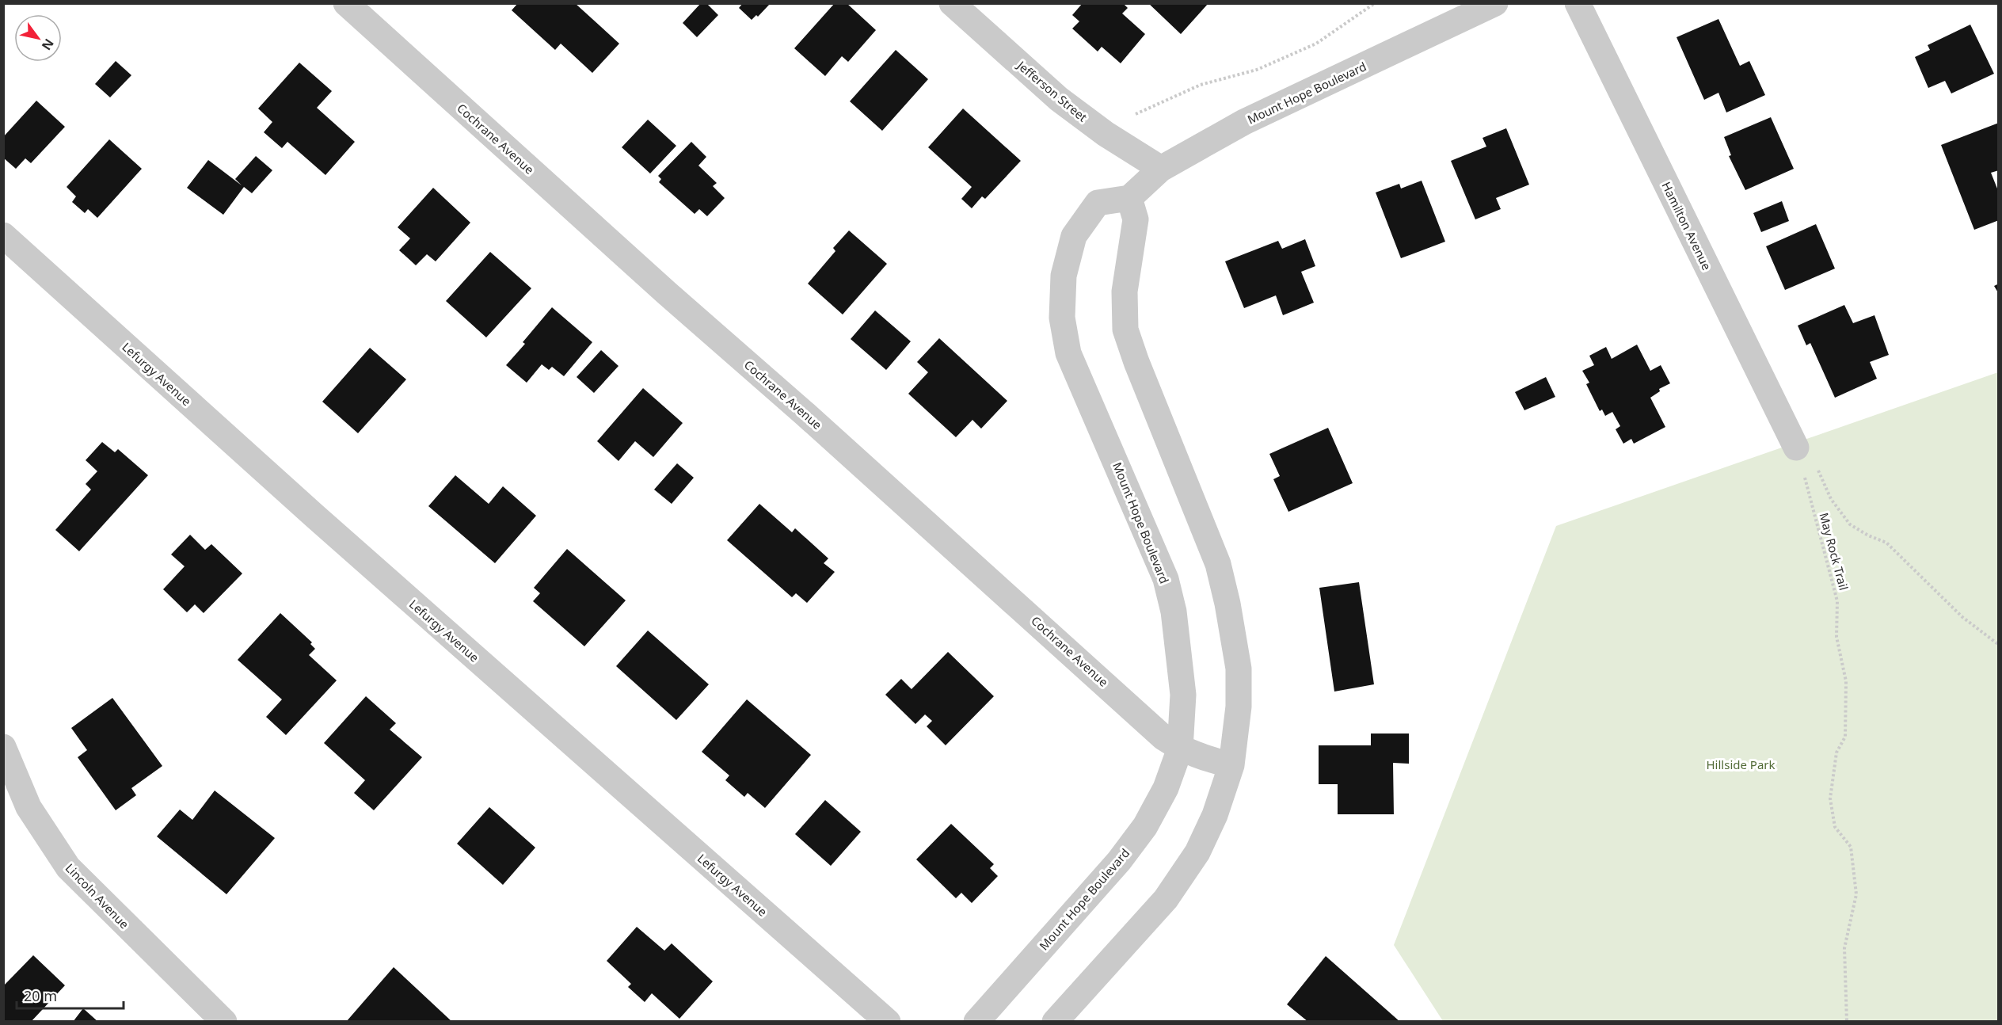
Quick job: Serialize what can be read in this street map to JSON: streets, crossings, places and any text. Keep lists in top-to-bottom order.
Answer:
{
  "streets": {
    "street": [
      "Jefferson Street",
      "Mount Hope Boulevard",
      "Cochrane Avenue",
      "Hamilton Avenue",
      "Lefurgy Avenue",
      "Lincoln Avenue"
    ],
    "path": ["May Rock Trail"]
  },
  "crossings": [
    ["Jefferson Street", "Mount Hope Boulevard"],
    ["Mount Hope Boulevard", "Cochrane Avenue"],
    ["Hamilton Avenue", "May Rock Trail"]
  ],
  "parks": ["Hillside Park"],
  "scale_bar": "20 m",
  "north": "bottom right"
}
